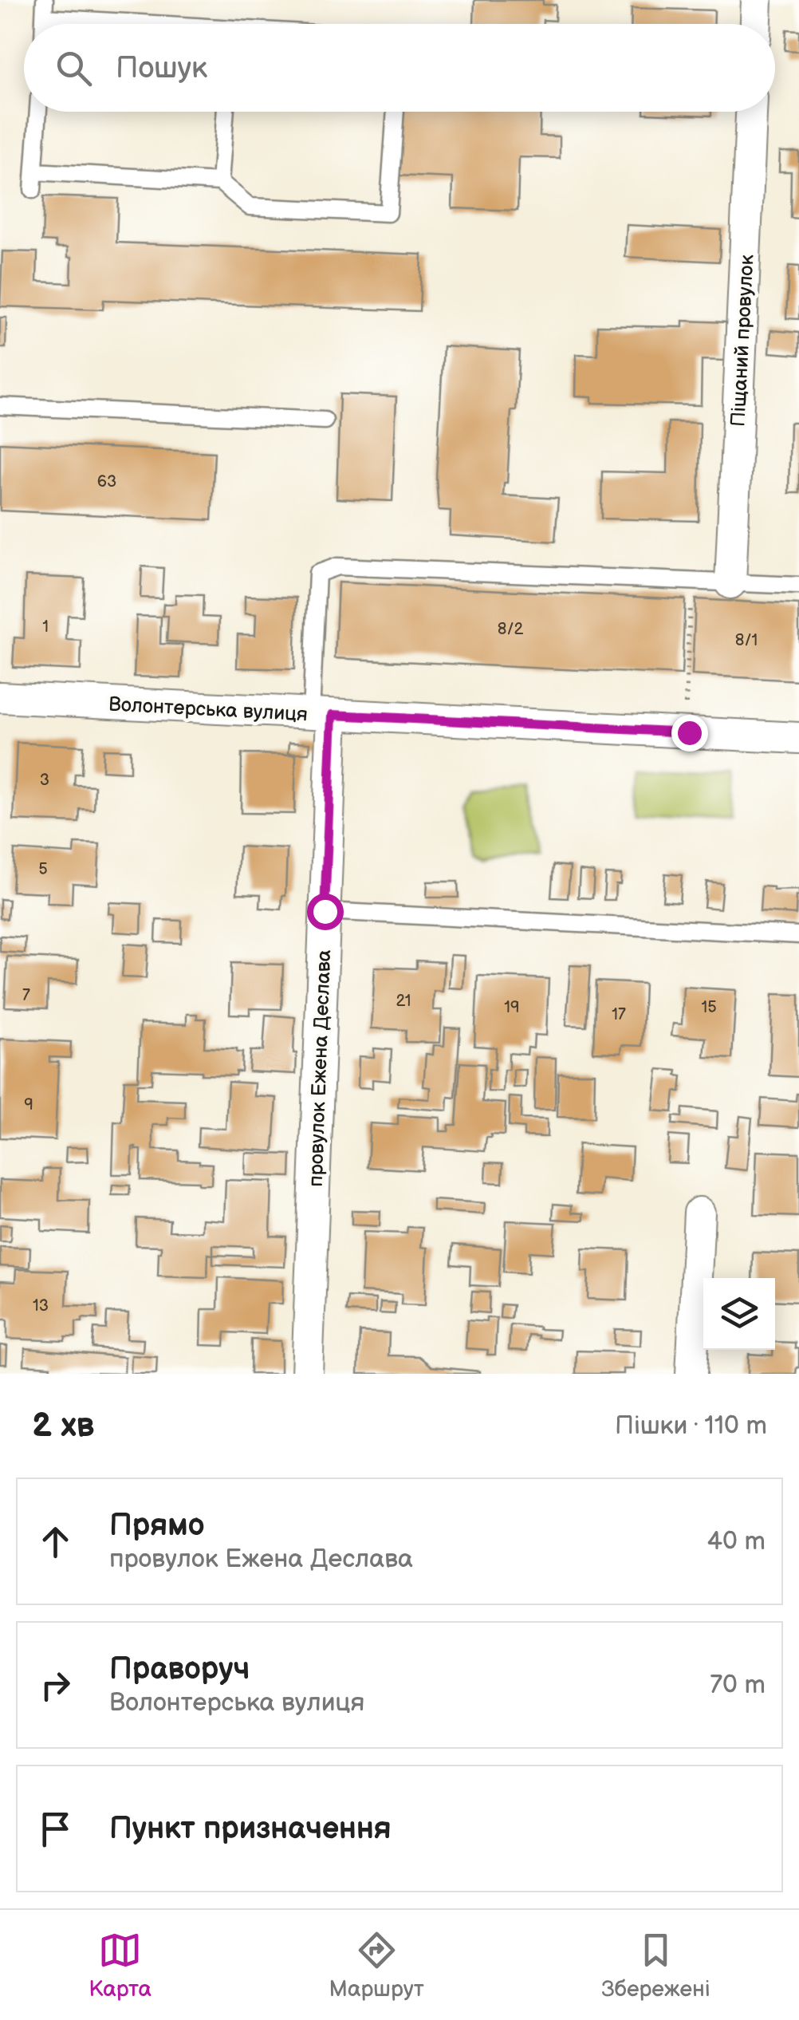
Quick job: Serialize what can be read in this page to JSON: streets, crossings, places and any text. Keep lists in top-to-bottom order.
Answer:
{
  "streets": {
    "street": ["Піщаний провулок", "Волонтерська вулиця", "провулок Ежена Деслава"]
  },
  "crossings": [
    ["Волонтерська вулиця", "провулок Ежена Деслава"]
  ],
  "house_numbers": [
    "63",
    "1",
    "8/2",
    "8/1",
    "3",
    "5",
    "7",
    "21",
    "19",
    "15",
    "17",
    "9",
    "13"
  ],
  "page": {
    "search": "Пошук",
    "heading": ["2 хв", "Пішки · 110 m"],
    "list": [
      ["Прямо", "провулок Ежена Деслава", "40 m"],
      ["Праворуч", "Волонтерська вулиця", "70 m"],
      "Пункт призначення"
    ],
    "nav": ["Карта", "Маршрут", "Збережені"]
  }
}
